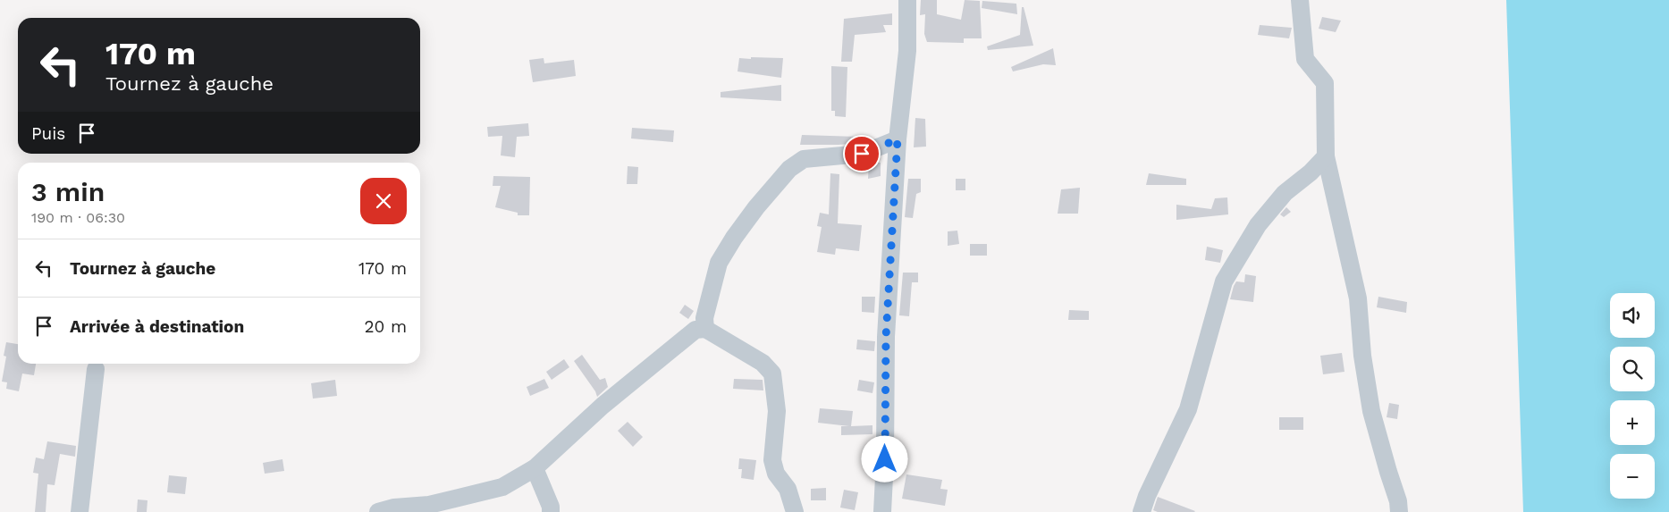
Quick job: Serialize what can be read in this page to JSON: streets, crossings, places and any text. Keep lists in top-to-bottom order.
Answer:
{
  "page": {
    "turn": ["170 m", "Tournez à gauche"],
    "then": "Puis",
    "heading": ["3 min", "190 m · 06:30"],
    "list": [
      {
        "name": "Tournez à gauche",
        "value": "170 m"
      },
      {
        "name": "Arrivée à destination",
        "value": "20 m"
      }
    ],
    "map_buttons": ["+", "−"]
  }
}
